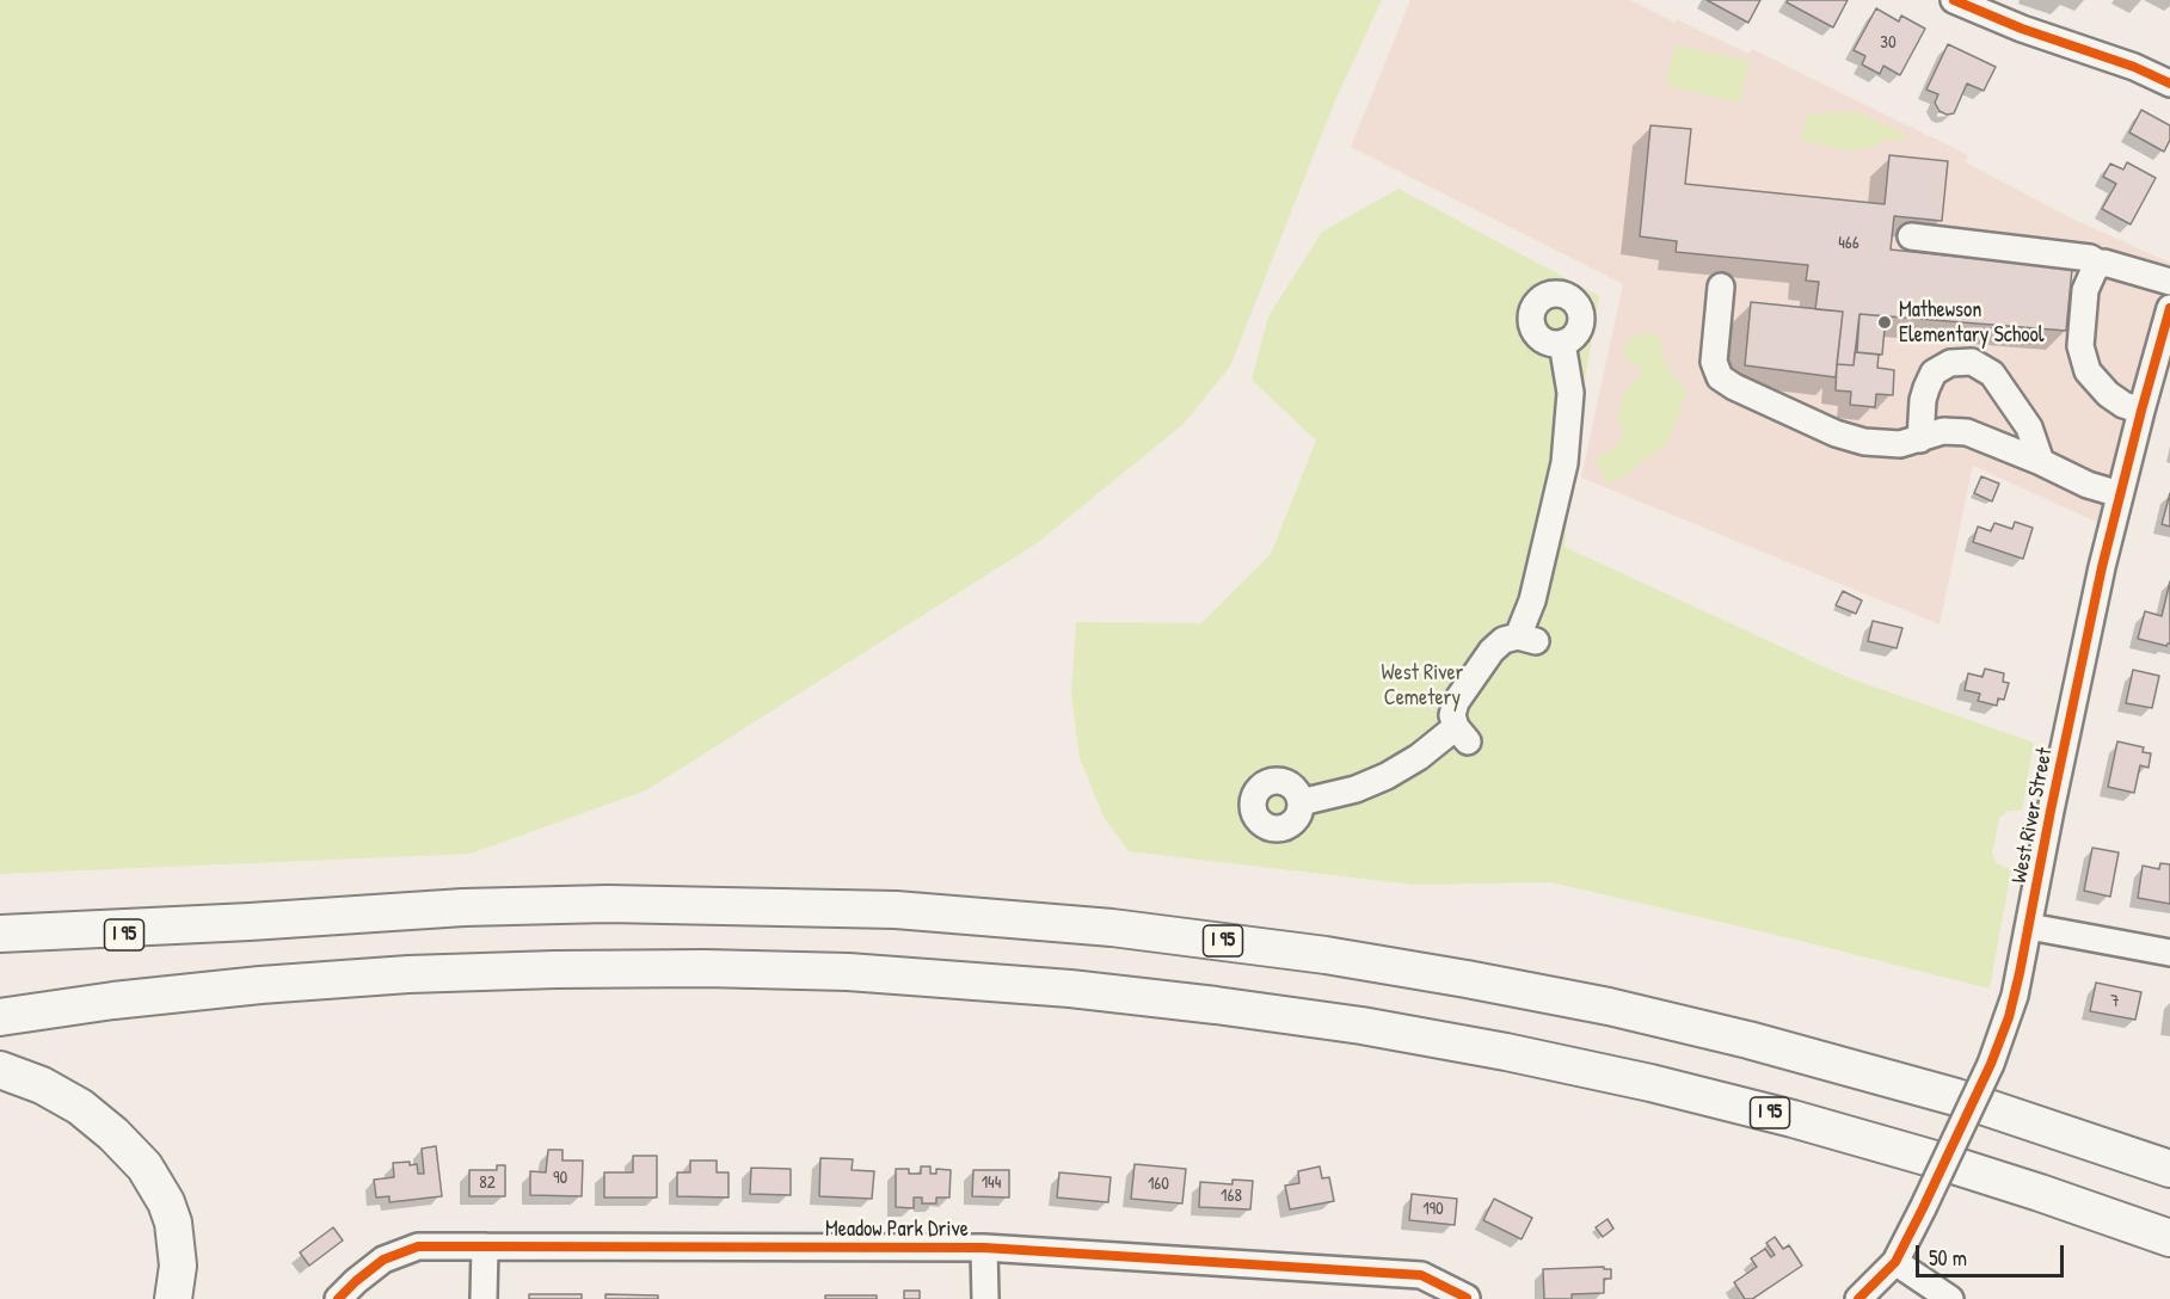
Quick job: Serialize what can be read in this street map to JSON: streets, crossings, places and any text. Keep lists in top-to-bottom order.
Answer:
{
  "streets": {
    "highway": ["I 95"],
    "street": ["West River Street", "Meadow Park Drive"]
  },
  "parks": ["West River Cemetery"],
  "places": ["Mathewson Elementary School"],
  "house_numbers": [
    "30",
    "466",
    "7",
    "90",
    "82",
    "144",
    "160",
    "168",
    "190"
  ],
  "scale_bar": "50 m"
}
